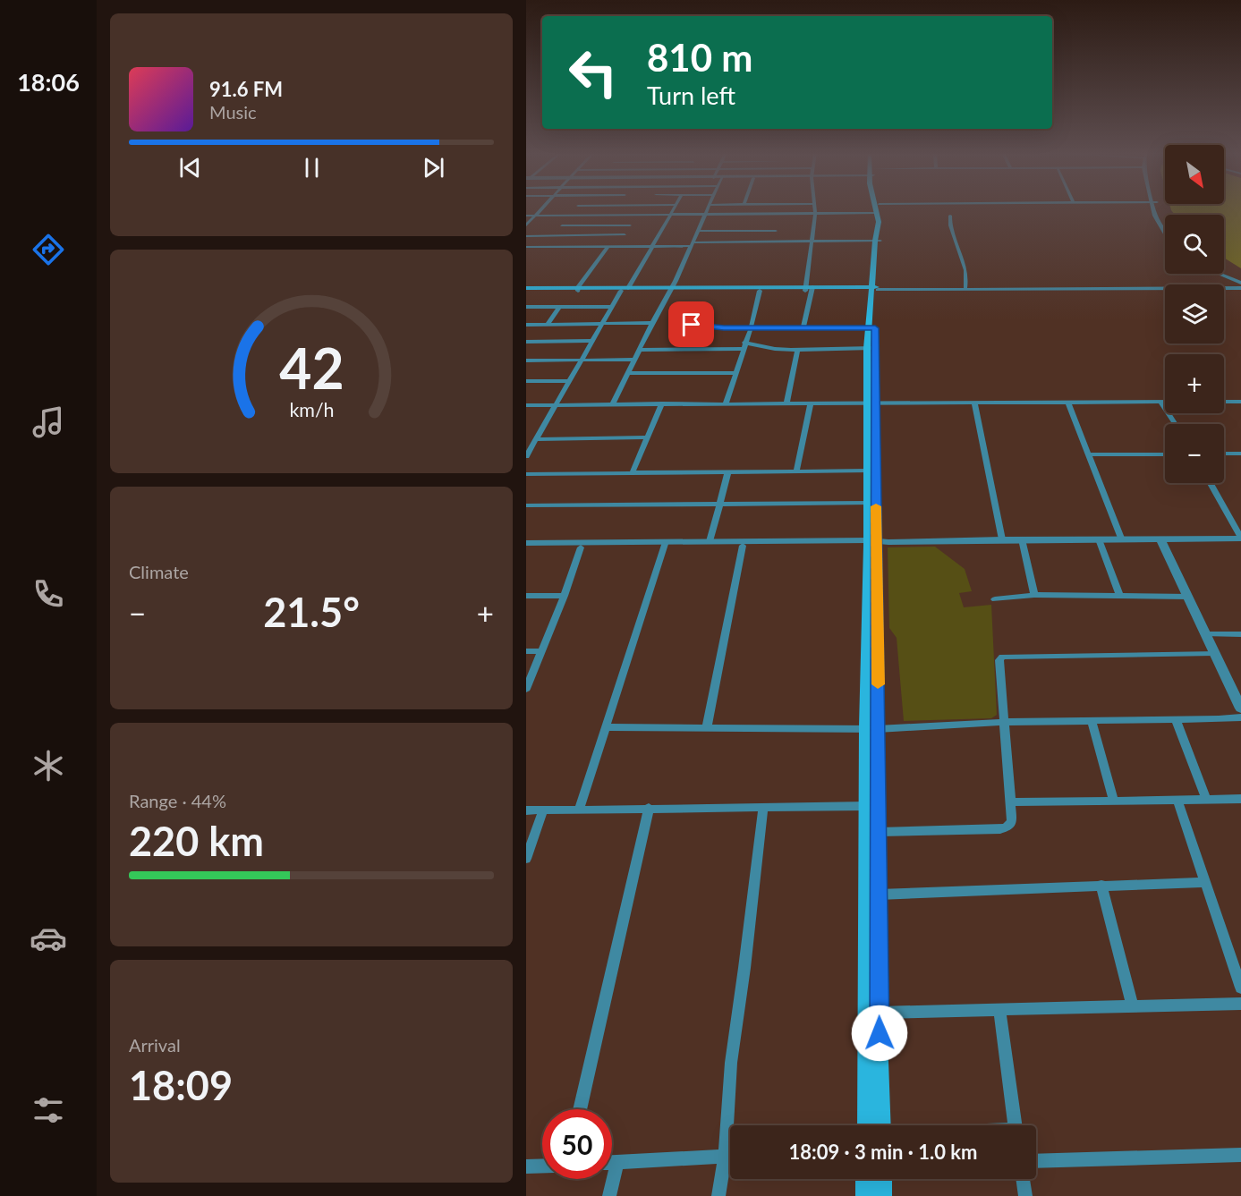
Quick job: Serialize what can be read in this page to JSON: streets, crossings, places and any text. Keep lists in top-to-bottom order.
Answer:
{
  "north": "bottom right",
  "page": {
    "tabs": "18:06",
    "turn": ["810 m", "Turn left"],
    "song": ["91.6 FM", "Music"],
    "map_buttons": ["+", "−"],
    "tile": [
      "Climate",
      ["Range · 44%", "220 km"],
      ["Arrival", "18:09"]
    ],
    "heat": ["−", "21.5°", "+"],
    "limit": "50",
    "trip": "18:09 · 3 min · 1.0 km",
    "gauge": ["42", "km/h"]
  }
}
